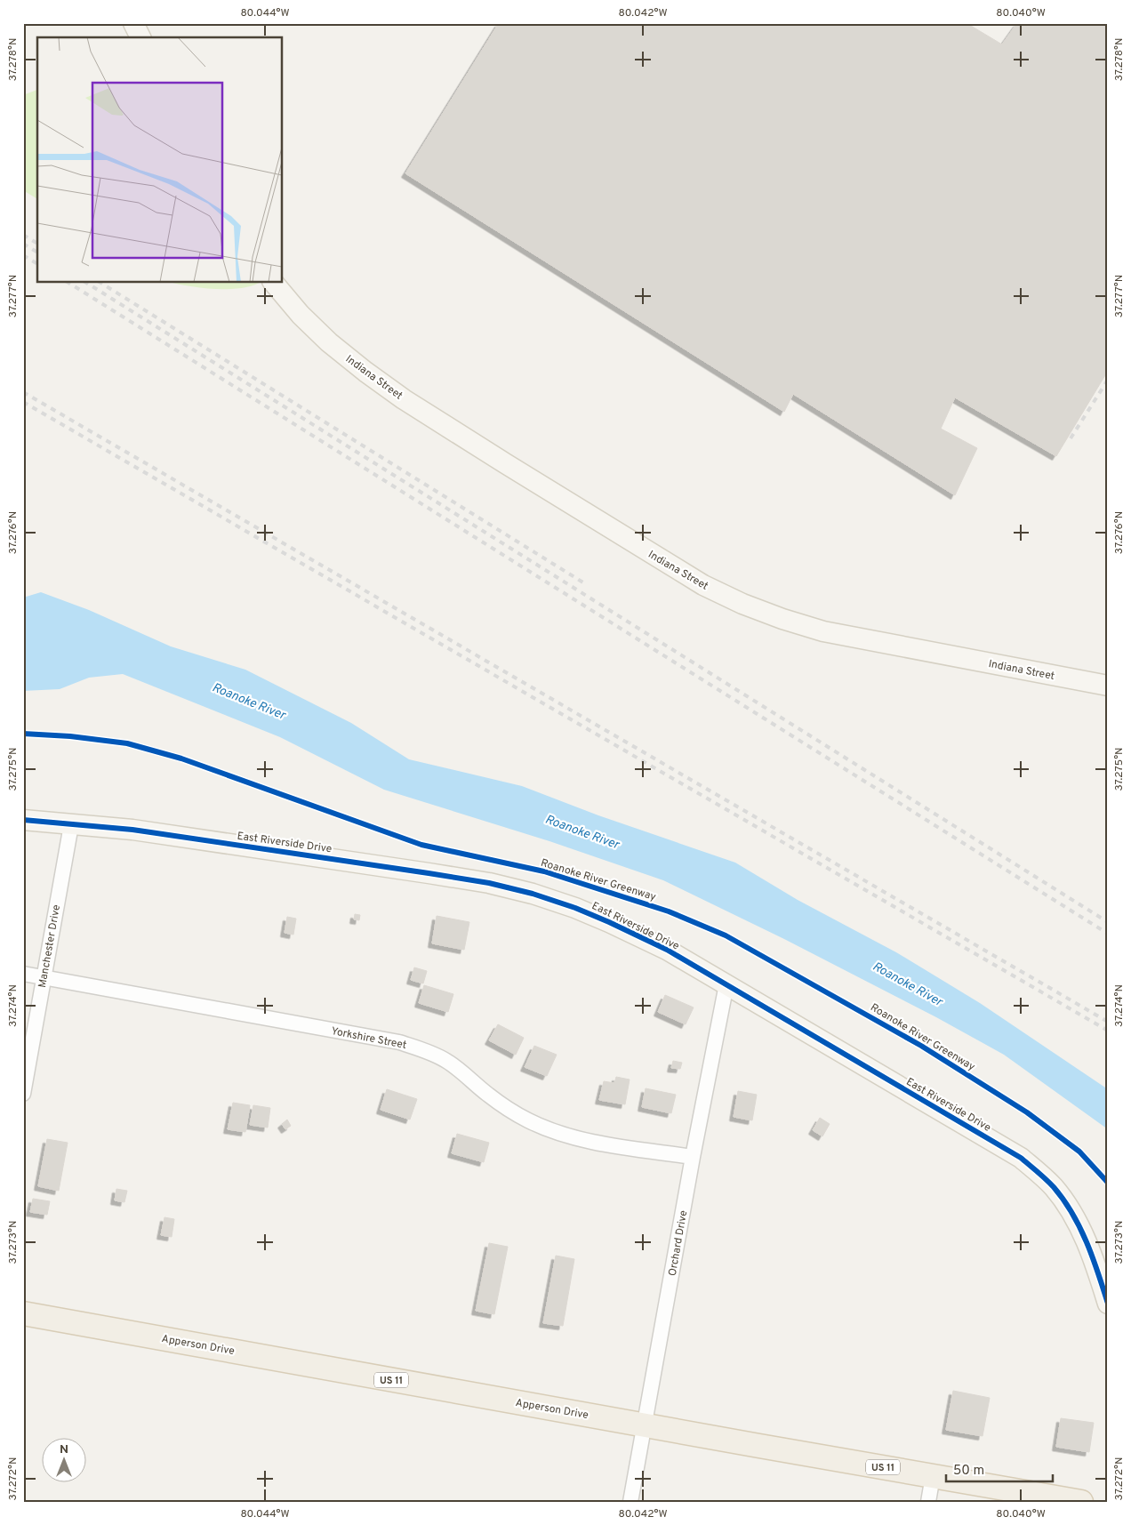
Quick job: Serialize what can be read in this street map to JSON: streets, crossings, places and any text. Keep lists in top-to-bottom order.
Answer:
{
  "streets": {
    "main road": ["Apperson Drive", "US 11"],
    "street": [
      "Indiana Street",
      "East Riverside Drive",
      "Manchester Drive",
      "Yorkshire Street",
      "Orchard Drive"
    ],
    "cycle path": ["Roanoke River Greenway"]
  },
  "crossings": [
    ["East Riverside Drive", "Manchester Drive"],
    ["East Riverside Drive", "Orchard Drive"],
    ["Manchester Drive", "Yorkshire Street"],
    ["Yorkshire Street", "Orchard Drive"],
    ["Orchard Drive", "Apperson Drive"]
  ],
  "water": ["Roanoke River"],
  "scale_bar": "50 m",
  "north": "top",
  "coordinates": [
    "80.044°W",
    "80.042°W",
    "80.040°W",
    "37.278°N",
    "37.277°N",
    "37.276°N",
    "37.275°N",
    "37.274°N",
    "37.273°N",
    "37.272°N"
  ]
}
